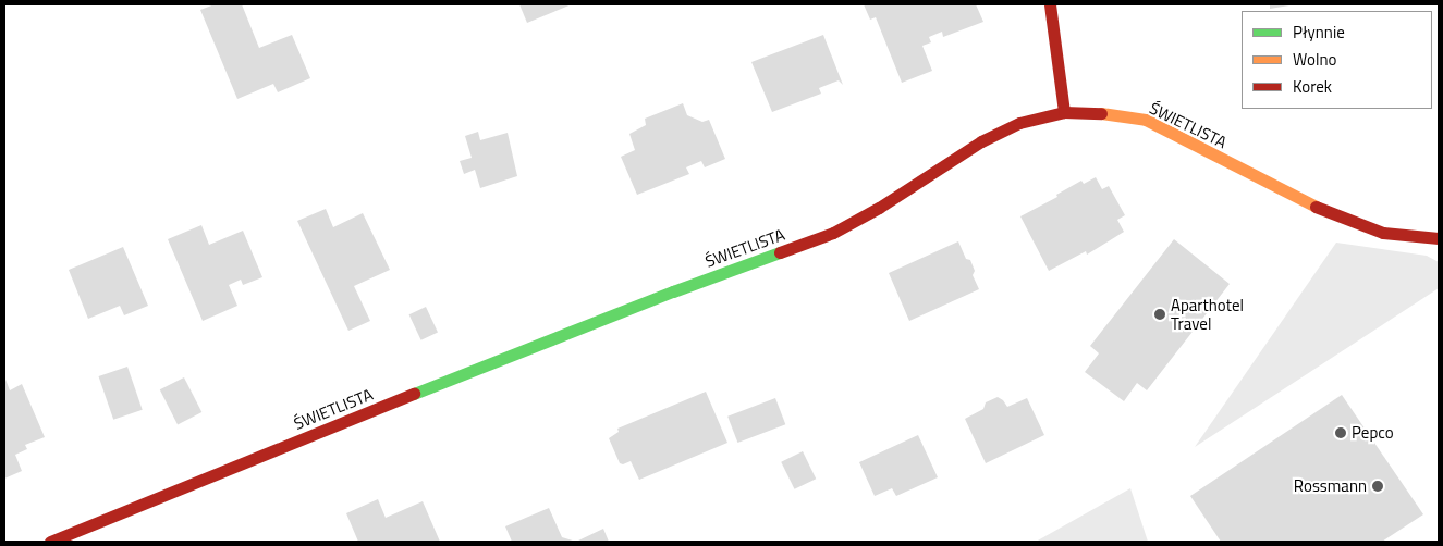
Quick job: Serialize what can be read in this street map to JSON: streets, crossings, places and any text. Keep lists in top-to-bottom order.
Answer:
{
  "streets": {
    "street": ["ŚWIETLISTA"]
  },
  "places": ["Aparthotel Travel", "Pepco", "Rossmann"],
  "legend": ["Płynnie", "Wolno", "Korek"]
}
